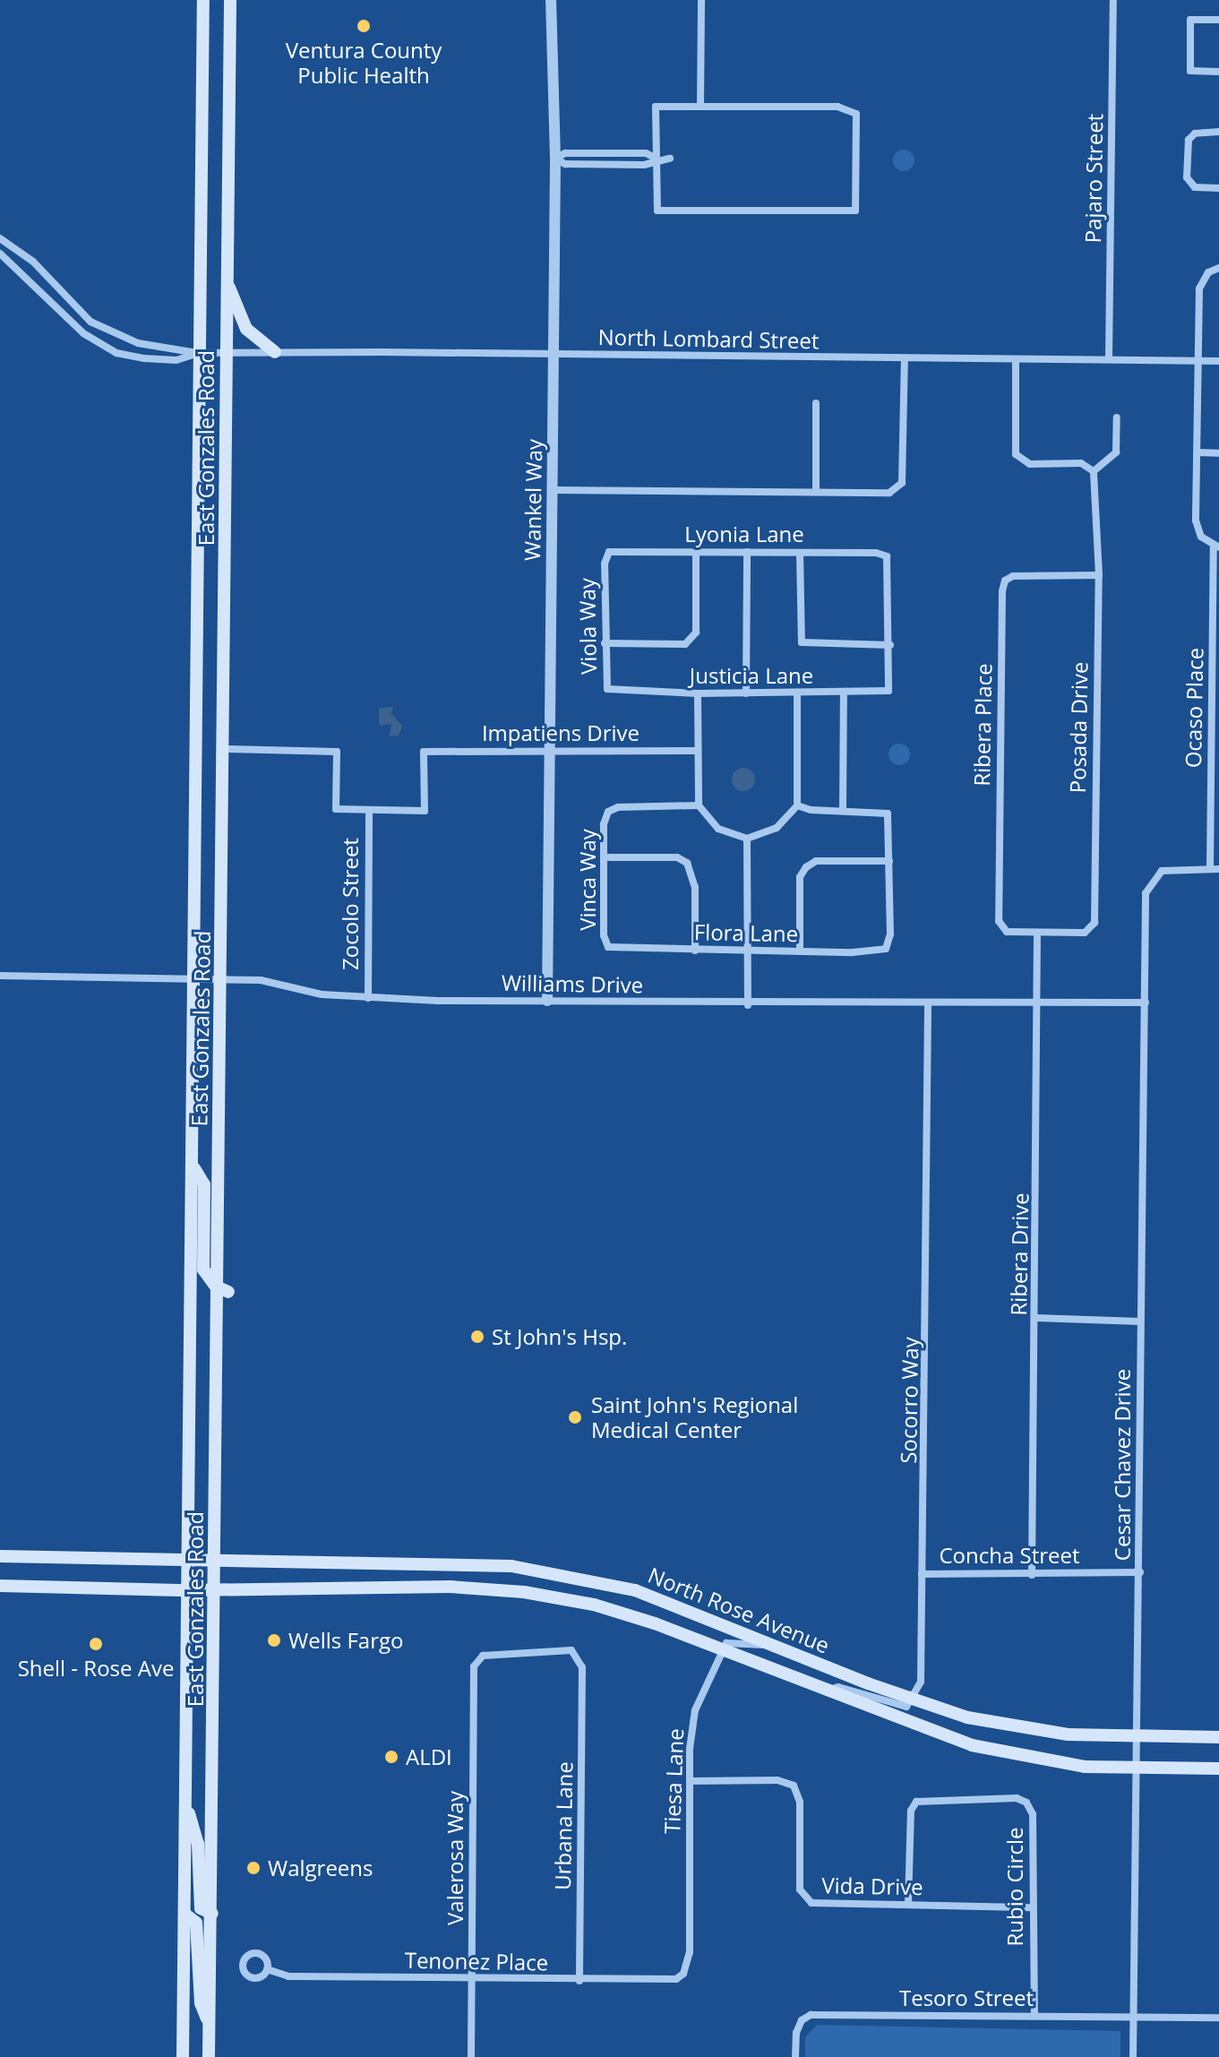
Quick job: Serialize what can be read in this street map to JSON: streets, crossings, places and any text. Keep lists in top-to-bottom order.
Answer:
{
  "streets": {
    "main road": ["East Gonzales Road", "North Rose Avenue"],
    "street": [
      "Pajaro Street",
      "North Lombard Street",
      "Wankel Way",
      "Lyonia Lane",
      "Viola Way",
      "Justicia Lane",
      "Ocaso Place",
      "Ribera Place",
      "Posada Drive",
      "Impatiens Drive",
      "Vinca Way",
      "Zocolo Street",
      "Flora Lane",
      "Williams Drive",
      "Ribera Drive",
      "Socorro Way",
      "Cesar Chavez Drive",
      "Concha Street",
      "Tiesa Lane",
      "Urbana Lane",
      "Valerosa Way",
      "Vida Drive",
      "Rubio Circle",
      "Tenonez Place",
      "Tesoro Street"
    ]
  },
  "crossings": [
    ["Pajaro Street", "North Lombard Street"],
    ["North Lombard Street", "East Gonzales Road"],
    ["North Lombard Street", "Wankel Way"],
    ["East Gonzales Road", "Zocolo Street"],
    ["East Gonzales Road", "Williams Drive"],
    ["East Gonzales Road", "North Rose Avenue"],
    ["Wankel Way", "Impatiens Drive"],
    ["Wankel Way", "Williams Drive"],
    ["Lyonia Lane", "Viola Way"],
    ["Lyonia Lane", "Justicia Lane"],
    ["Viola Way", "Justicia Lane"],
    ["Ocaso Place", "Cesar Chavez Drive"],
    ["Ribera Place", "Posada Drive"],
    ["Ribera Place", "Ribera Drive"],
    ["Posada Drive", "Ribera Drive"],
    ["Impatiens Drive", "Zocolo Street"],
    ["Vinca Way", "Flora Lane"],
    ["Zocolo Street", "Williams Drive"],
    ["Williams Drive", "Ribera Drive"],
    ["Williams Drive", "Socorro Way"],
    ["Williams Drive", "Cesar Chavez Drive"],
    ["Ribera Drive", "Concha Street"],
    ["Socorro Way", "Concha Street"],
    ["Socorro Way", "North Rose Avenue"],
    ["Cesar Chavez Drive", "Concha Street"],
    ["Cesar Chavez Drive", "North Rose Avenue"],
    ["Cesar Chavez Drive", "Tesoro Street"],
    ["North Rose Avenue", "Tiesa Lane"],
    ["Tiesa Lane", "Vida Drive"],
    ["Tiesa Lane", "Tenonez Place"],
    ["Urbana Lane", "Valerosa Way"],
    ["Urbana Lane", "Tenonez Place"],
    ["Valerosa Way", "Tenonez Place"],
    ["Vida Drive", "Rubio Circle"],
    ["Rubio Circle", "Tesoro Street"]
  ],
  "places": [
    "Ventura County Public Health",
    "St John's Hsp.",
    "Saint John's Regional Medical Center",
    "Wells Fargo",
    "Shell - Rose Ave",
    "ALDI",
    "Walgreens"
  ]
}
